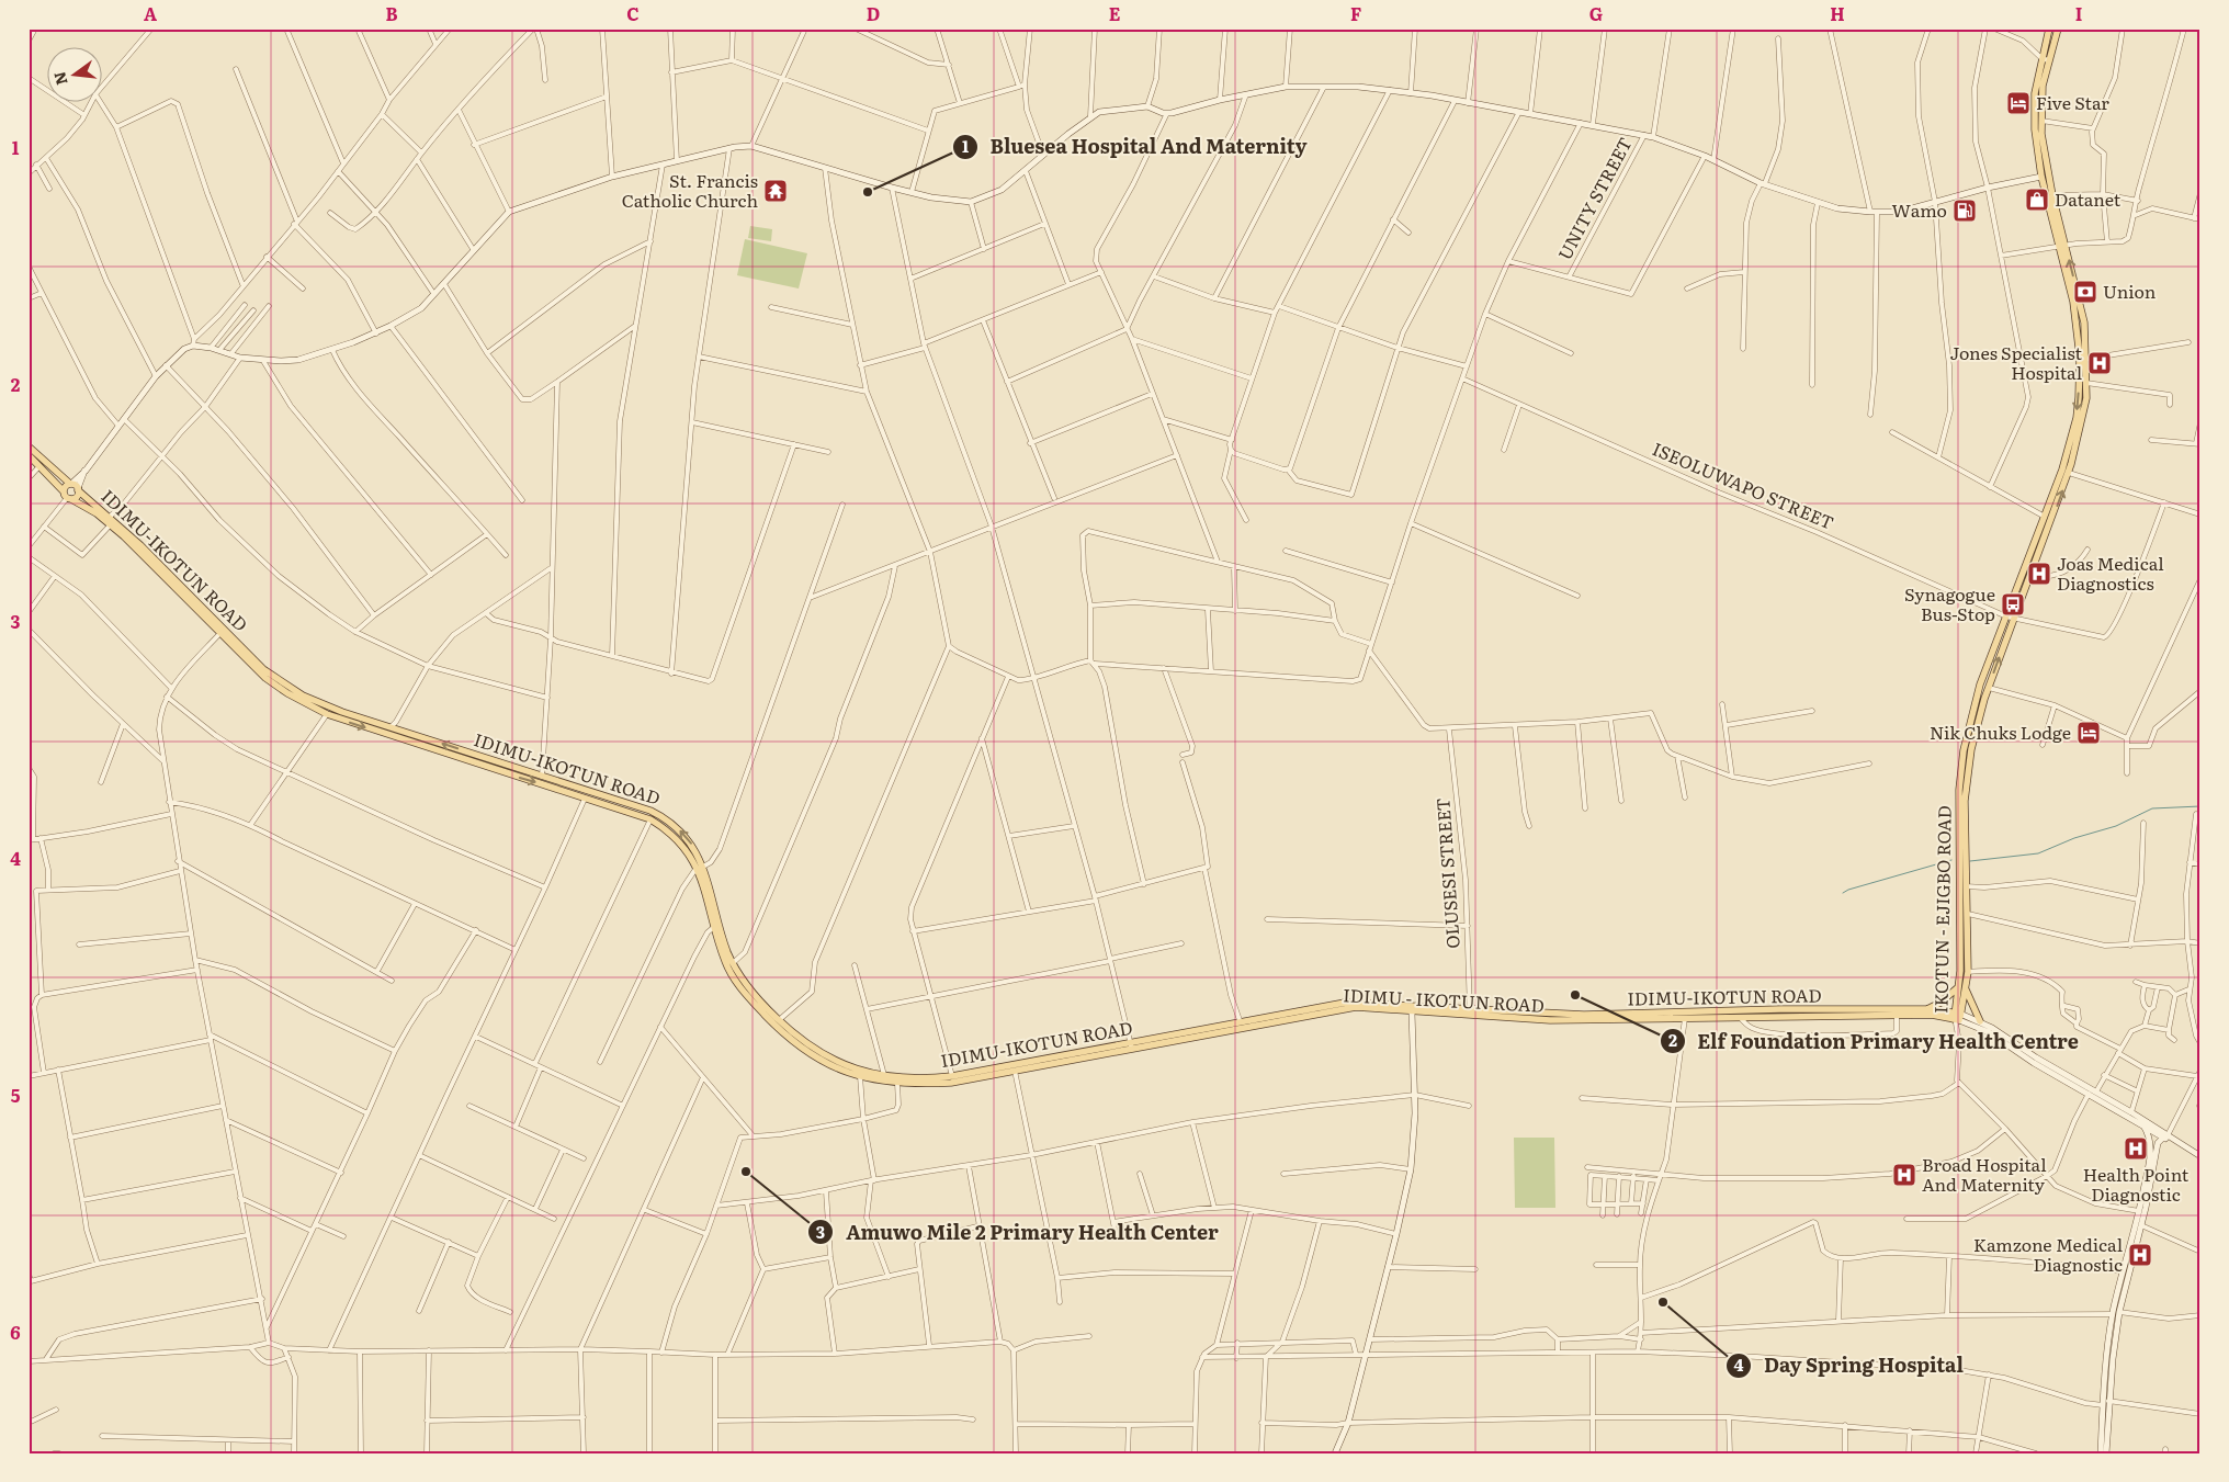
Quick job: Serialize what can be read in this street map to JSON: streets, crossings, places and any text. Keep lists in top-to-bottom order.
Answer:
{
  "streets": {
    "main road": ["IDIMU-IKOTUN ROAD", "IKOTUN - EJIGBO ROAD", "IDIMU - IKOTUN ROAD"],
    "street": ["UNITY STREET", "ISEOLUWAPO STREET", "OLUSESI STREET"]
  },
  "crossings": [
    ["ISEOLUWAPO STREET", "IKOTUN - EJIGBO ROAD"],
    ["IDIMU-IKOTUN ROAD", "OLUSESI STREET"],
    ["IDIMU-IKOTUN ROAD", "IKOTUN - EJIGBO ROAD"],
    ["IDIMU-IKOTUN ROAD", "IDIMU - IKOTUN ROAD"],
    ["OLUSESI STREET", "IDIMU - IKOTUN ROAD"]
  ],
  "places": {
    "hotel": ["Five Star", "Nik Chuks Lodge"],
    "temple": ["St. Francis Catholic Church"],
    "other": [
      "Bluesea Hospital And Maternity",
      "Elf Foundation Primary Health Centre",
      "Amuwo Mile 2 Primary Health Center",
      "Day Spring Hospital"
    ],
    "shop": ["Datanet"],
    "fuel station": ["Wamo"],
    "bank": ["Union"],
    "hospital": [
      "Jones Specialist Hospital",
      "Joas Medical Diagnostics",
      "Health Point Diagnostic",
      "Broad Hospital And Maternity",
      "Kamzone Medical Diagnostic"
    ],
    "bus stop": ["Synagogue Bus-Stop"]
  },
  "north": "left",
  "grid": {
    "columns": [
      "A",
      "B",
      "C",
      "D",
      "E",
      "F",
      "G",
      "H",
      "I"
    ],
    "rows": [
      "1",
      "2",
      "3",
      "4",
      "5",
      "6"
    ]
  }
}
